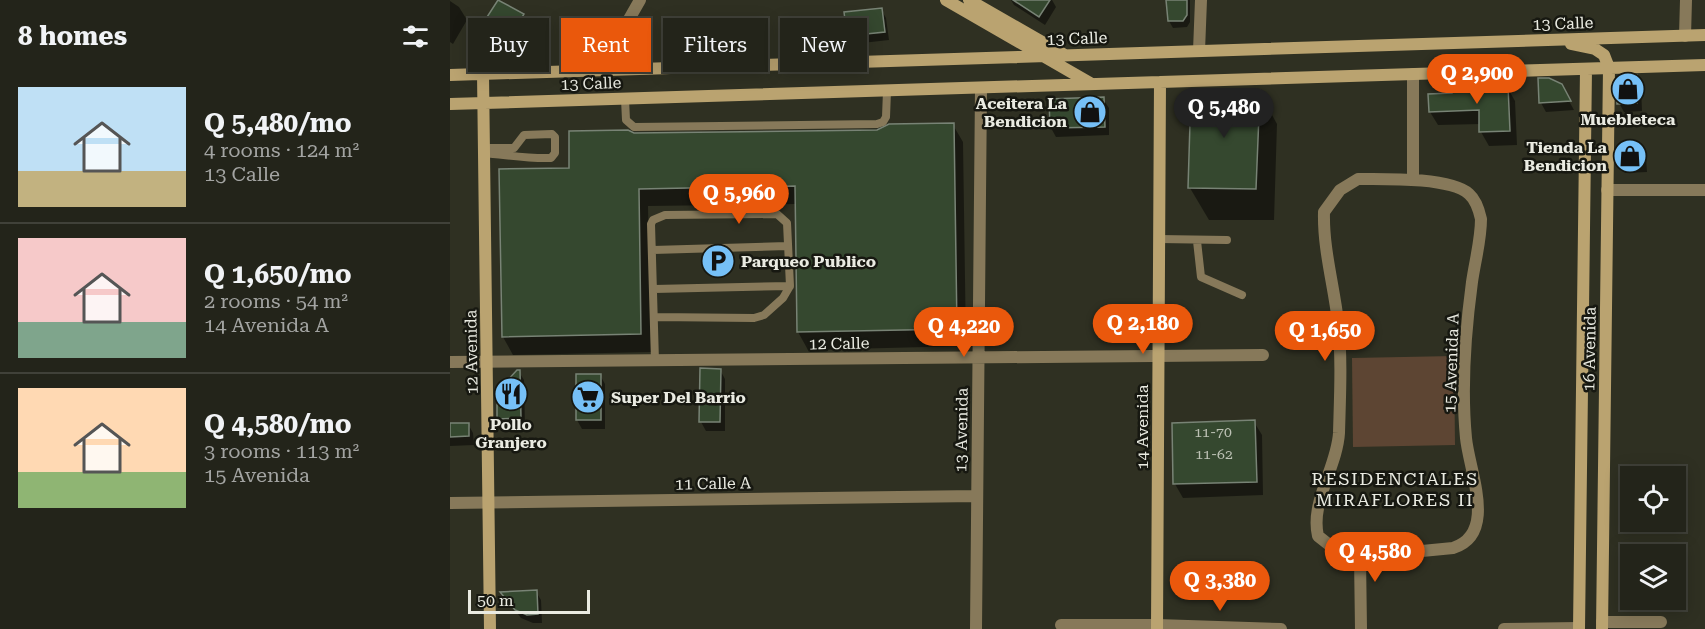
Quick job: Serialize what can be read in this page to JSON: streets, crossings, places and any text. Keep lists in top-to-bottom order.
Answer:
{
  "streets": {
    "main road": [
      "13 Calle",
      "16 Avenida",
      "12 Avenida",
      "14 Avenida"
    ],
    "street": [
      "12 Calle",
      "15 Avenida A",
      "13 Avenida",
      "11 Calle A"
    ]
  },
  "crossings": [
    ["13 Calle", "16 Avenida"],
    ["13 Calle", "12 Avenida"],
    ["13 Calle", "14 Avenida"],
    ["13 Calle", "13 Avenida"],
    ["12 Calle", "12 Avenida"],
    ["12 Calle", "14 Avenida"],
    ["12 Calle", "13 Avenida"],
    ["12 Avenida", "11 Calle A"],
    ["13 Avenida", "11 Calle A"]
  ],
  "districts": ["RESIDENCIALES MIRAFLORES II"],
  "places": {
    "shop": ["Muebleteca", "Aceitera La Bendicion", "Tienda La Bendicion"],
    "parking": ["Parqueo Publico"],
    "restaurant": ["Pollo Granjero"],
    "supermarket": ["Super Del Barrio"]
  },
  "house_numbers": ["11-70", "11-62"],
  "scale_bar": "50 m",
  "page": {
    "heading": "8 homes",
    "chip": [
      "Buy",
      "Rent",
      "Filters",
      "New"
    ],
    "price": [
      "Q 2,900",
      "Q 5,480",
      "Q 5,960",
      "Q 2,180",
      "Q 4,220",
      "Q 1,650",
      "Q 4,580",
      "Q 3,380"
    ],
    "list": [
      {
        "name": "Q 5,480/mo",
        "note": "4 rooms · 124 m² · 13 Calle"
      },
      {
        "name": "Q 1,650/mo",
        "note": "2 rooms · 54 m² · 14 Avenida A"
      },
      {
        "name": "Q 4,580/mo",
        "note": "3 rooms · 113 m² · 15 Avenida"
      }
    ],
    "scale": "50 m"
  }
}
